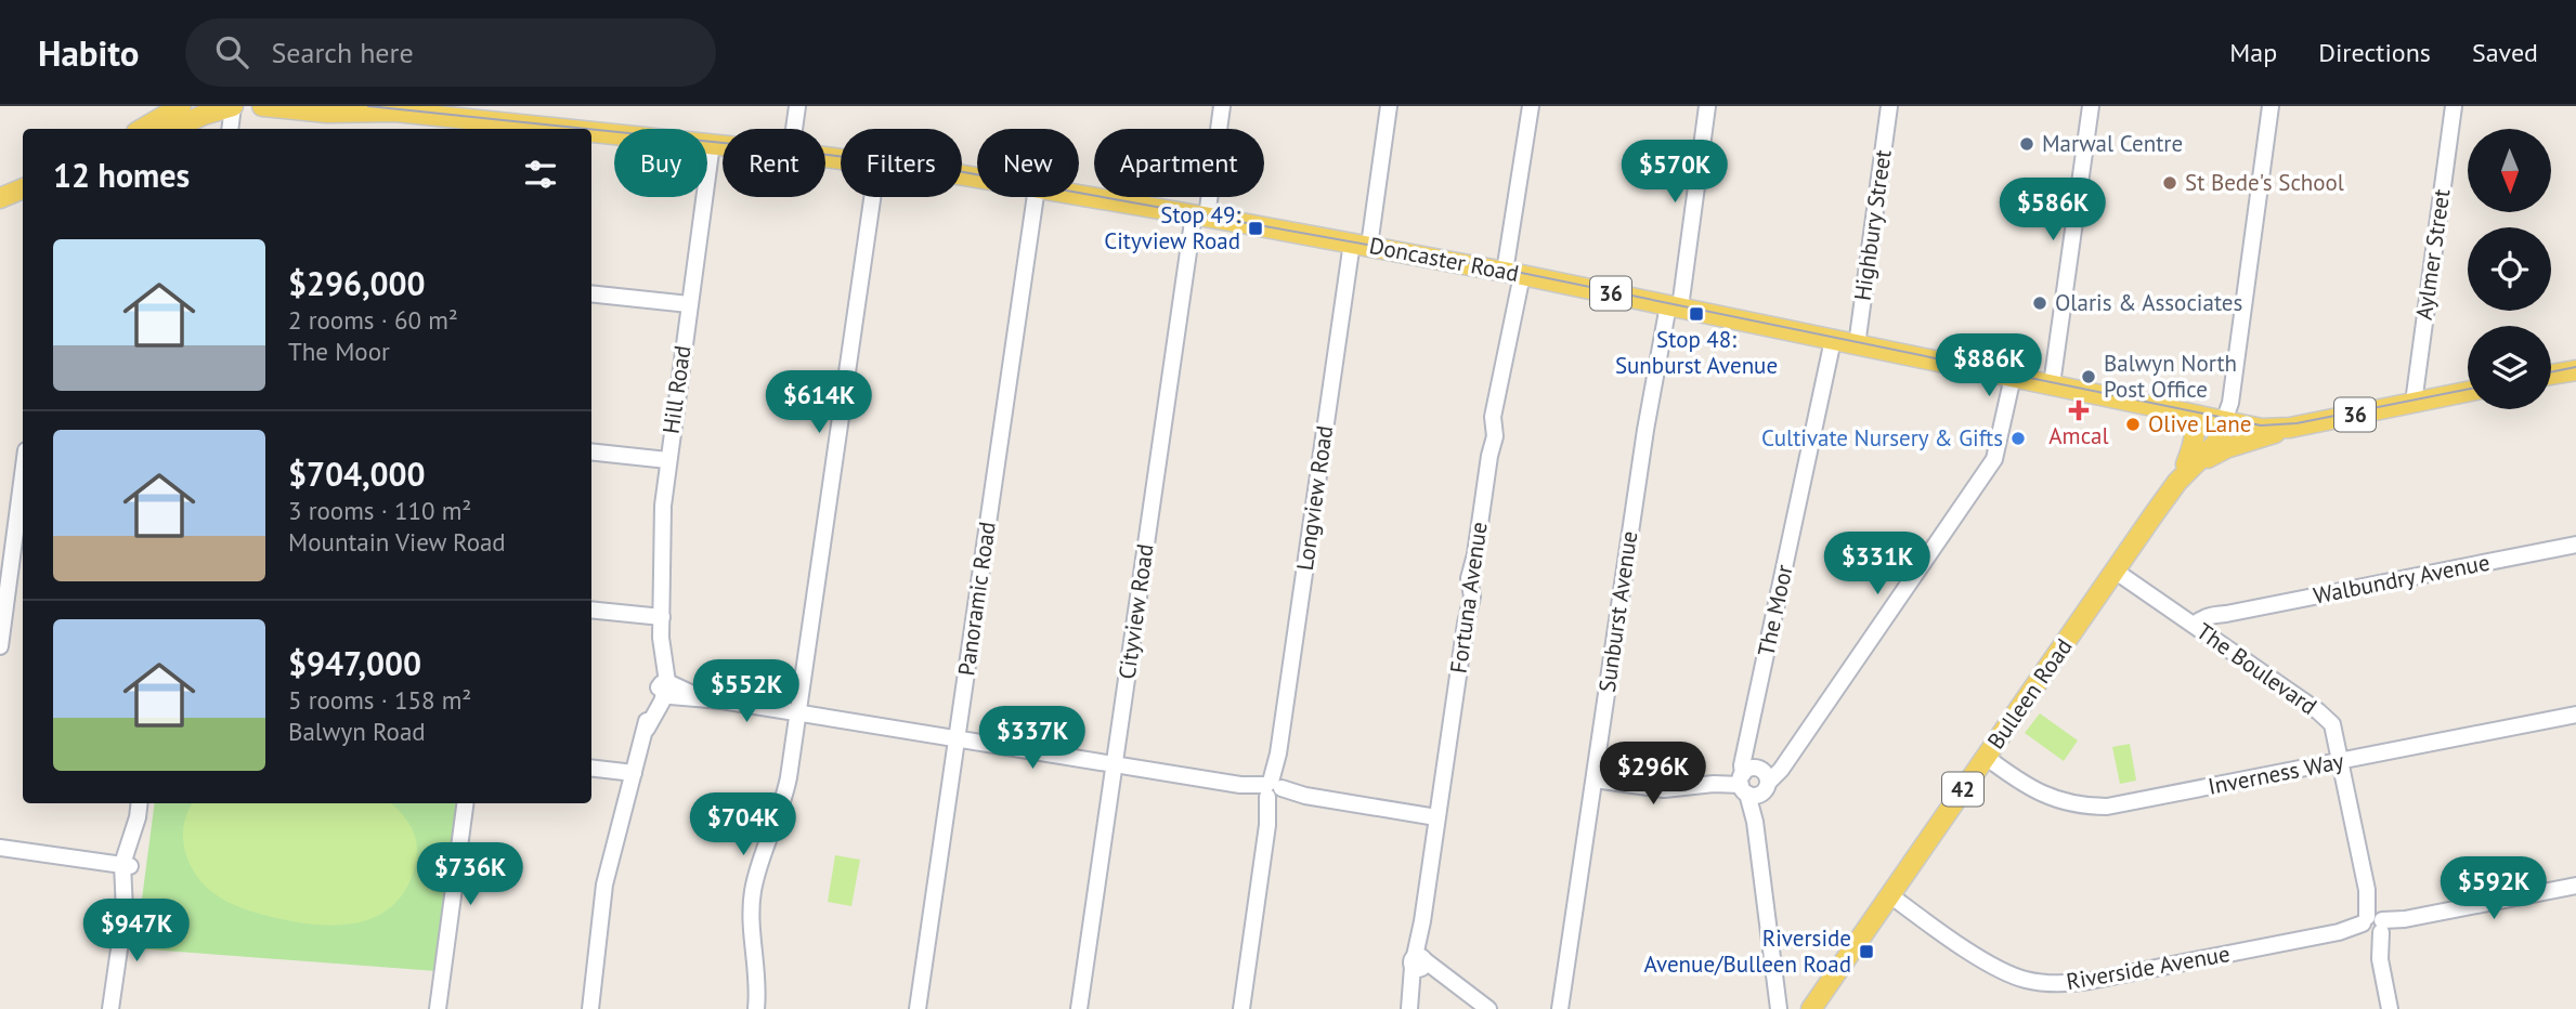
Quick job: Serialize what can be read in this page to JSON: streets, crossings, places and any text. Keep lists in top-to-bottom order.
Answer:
{
  "streets": {
    "main road": [
      "Doncaster Road",
      "36",
      "Bulleen Road",
      "42"
    ],
    "street": [
      "Highbury Street",
      "Aylmer Street",
      "Hill Road",
      "Longview Road",
      "Walbundry Avenue",
      "Fortuna Avenue",
      "Panoramic Road",
      "The Moor",
      "Cityview Road",
      "Sunburst Avenue",
      "The Boulevard",
      "Inverness Way",
      "Riverside Avenue"
    ]
  },
  "crossings": [
    ["Highbury Street", "Doncaster Road"],
    ["Aylmer Street", "Doncaster Road"],
    ["Doncaster Road", "Hill Road"],
    ["Doncaster Road", "Longview Road"],
    ["Doncaster Road", "Fortuna Avenue"],
    ["Doncaster Road", "The Moor"],
    ["Doncaster Road", "Cityview Road"],
    ["Doncaster Road", "Sunburst Avenue"],
    ["Doncaster Road", "Bulleen Road"],
    ["Walbundry Avenue", "The Boulevard"],
    ["The Boulevard", "Bulleen Road"],
    ["The Boulevard", "Inverness Way"],
    ["The Boulevard", "Riverside Avenue"],
    ["Bulleen Road", "Inverness Way"],
    ["Bulleen Road", "Riverside Avenue"]
  ],
  "places": {
    "other": [
      "Marwal Centre",
      "St Bede's School",
      "Olaris & Associates",
      "Balwyn North Post Office",
      "Olive Lane",
      "Cultivate Nursery & Gifts"
    ],
    "transit": ["Stop 49: Cityview Road", "Stop 48: Sunburst Avenue", "Riverside Avenue/Bulleen Road"],
    "health": ["Amcal"]
  },
  "north": "bottom",
  "page": {
    "header": "Habito",
    "search": "Search here",
    "nav": ["Map", "Directions", "Saved"],
    "chip": [
      "Buy",
      "Rent",
      "Filters",
      "New",
      "Apartment"
    ],
    "heading": "12 homes",
    "price": [
      "$570K",
      "$586K",
      "$886K",
      "$614K",
      "$331K",
      "$552K",
      "$337K",
      "$296K",
      "$704K",
      "$736K",
      "$592K",
      "$947K"
    ],
    "list": [
      {
        "name": "$296,000",
        "note": "2 rooms · 60 m² · The Moor"
      },
      {
        "name": "$704,000",
        "note": "3 rooms · 110 m² · Mountain View Road"
      },
      {
        "name": "$947,000",
        "note": "5 rooms · 158 m² · Balwyn Road"
      }
    ]
  }
}
